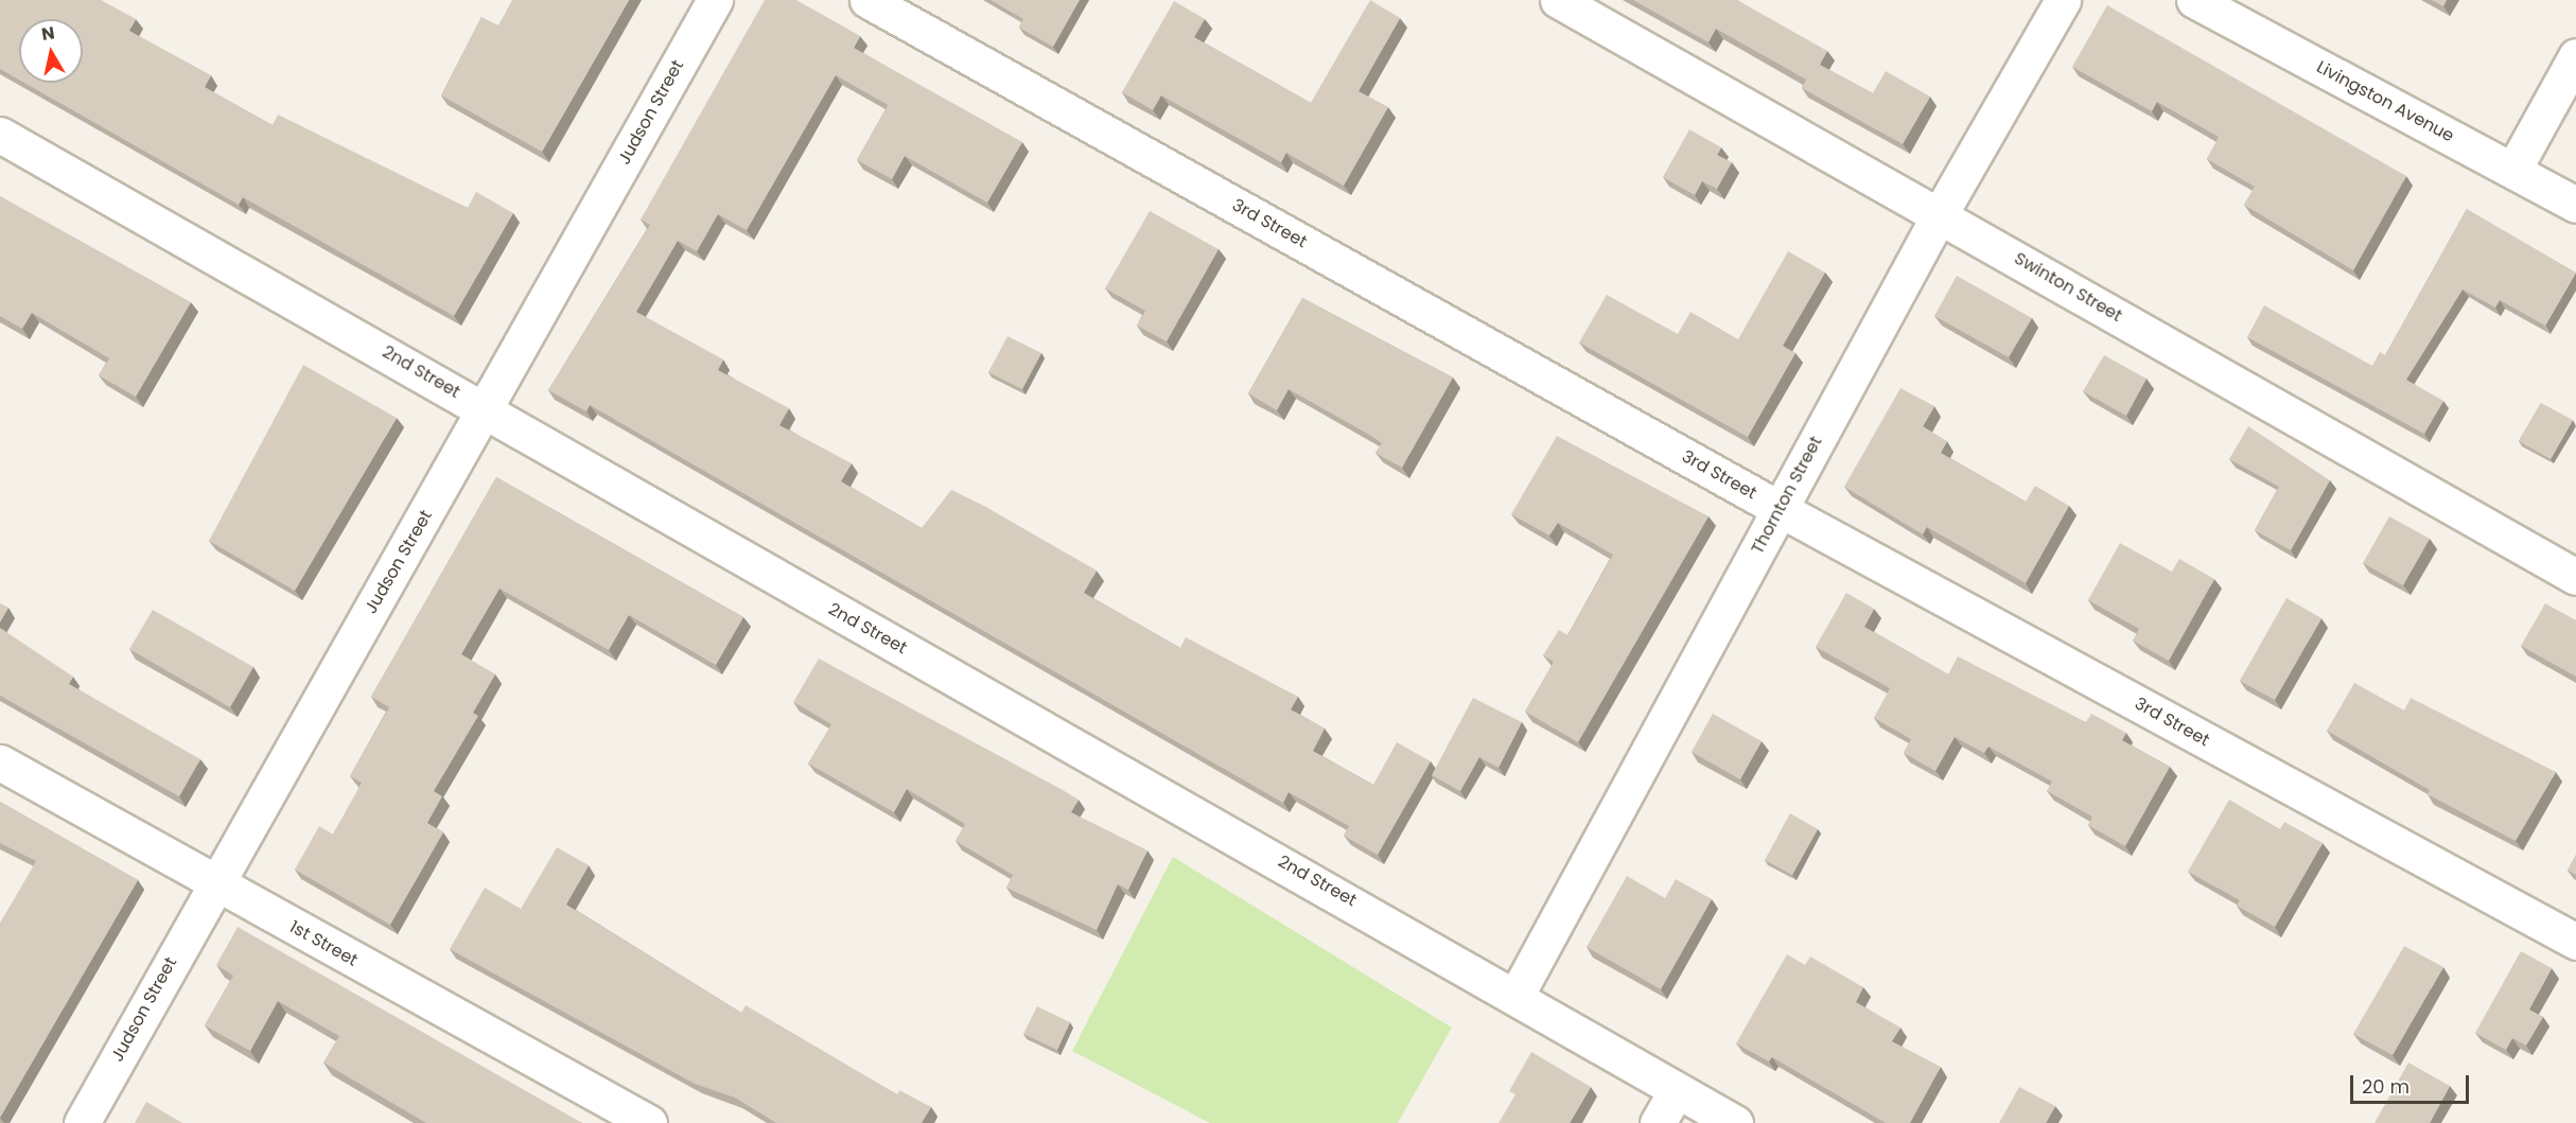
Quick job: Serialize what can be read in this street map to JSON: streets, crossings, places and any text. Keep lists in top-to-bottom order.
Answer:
{
  "streets": {
    "street": [
      "Livingston Avenue",
      "Judson Street",
      "3rd Street",
      "Swinton Street",
      "2nd Street",
      "Thornton Street",
      "1st Street"
    ]
  },
  "crossings": [
    ["Judson Street", "2nd Street"],
    ["Judson Street", "1st Street"],
    ["3rd Street", "Thornton Street"],
    ["Swinton Street", "Thornton Street"],
    ["2nd Street", "Thornton Street"]
  ],
  "scale_bar": "20 m",
  "north": "top"
}
